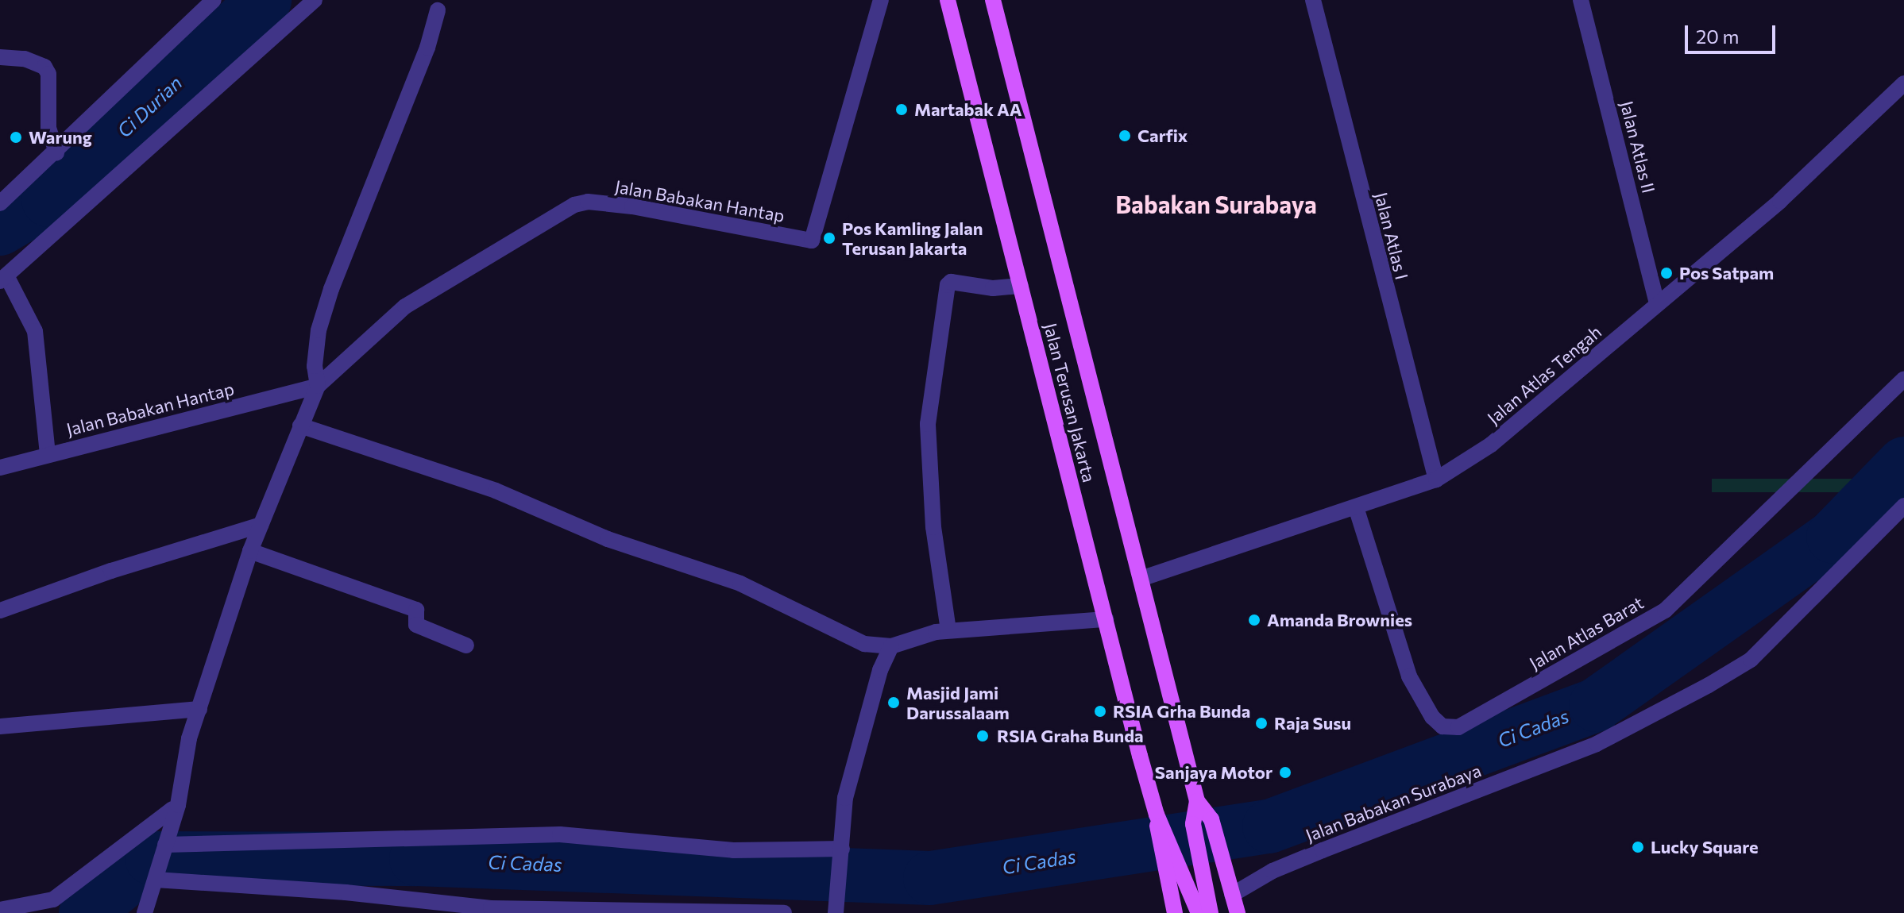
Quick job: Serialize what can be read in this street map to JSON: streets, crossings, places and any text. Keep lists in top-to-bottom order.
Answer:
{
  "streets": {
    "main road": ["Jalan Terusan Jakarta"],
    "street": [
      "Jalan Atlas II",
      "Jalan Babakan Hantap",
      "Jalan Atlas I",
      "Jalan Atlas Tengah",
      "Jalan Atlas Barat",
      "Jalan Babakan Surabaya"
    ]
  },
  "crossings": [
    ["Jalan Atlas II", "Jalan Atlas Tengah"],
    ["Jalan Atlas I", "Jalan Atlas Tengah"],
    ["Jalan Atlas Tengah", "Jalan Terusan Jakarta"],
    ["Jalan Atlas Tengah", "Jalan Atlas Barat"],
    ["Jalan Terusan Jakarta", "Jalan Babakan Surabaya"]
  ],
  "districts": ["Babakan Surabaya"],
  "water": ["Ci Durian", "Ci Cadas"],
  "places": [
    "Martabak AA",
    "Carfix",
    "Warung",
    "Pos Kamling Jalan Terusan Jakarta",
    "Pos Satpam",
    "Amanda Brownies",
    "Masjid Jami Darussalaam",
    "RSIA Grha Bunda",
    "Raja Susu",
    "RSIA Graha Bunda",
    "Sanjaya Motor",
    "Lucky Square"
  ],
  "scale_bar": "20 m"
}
